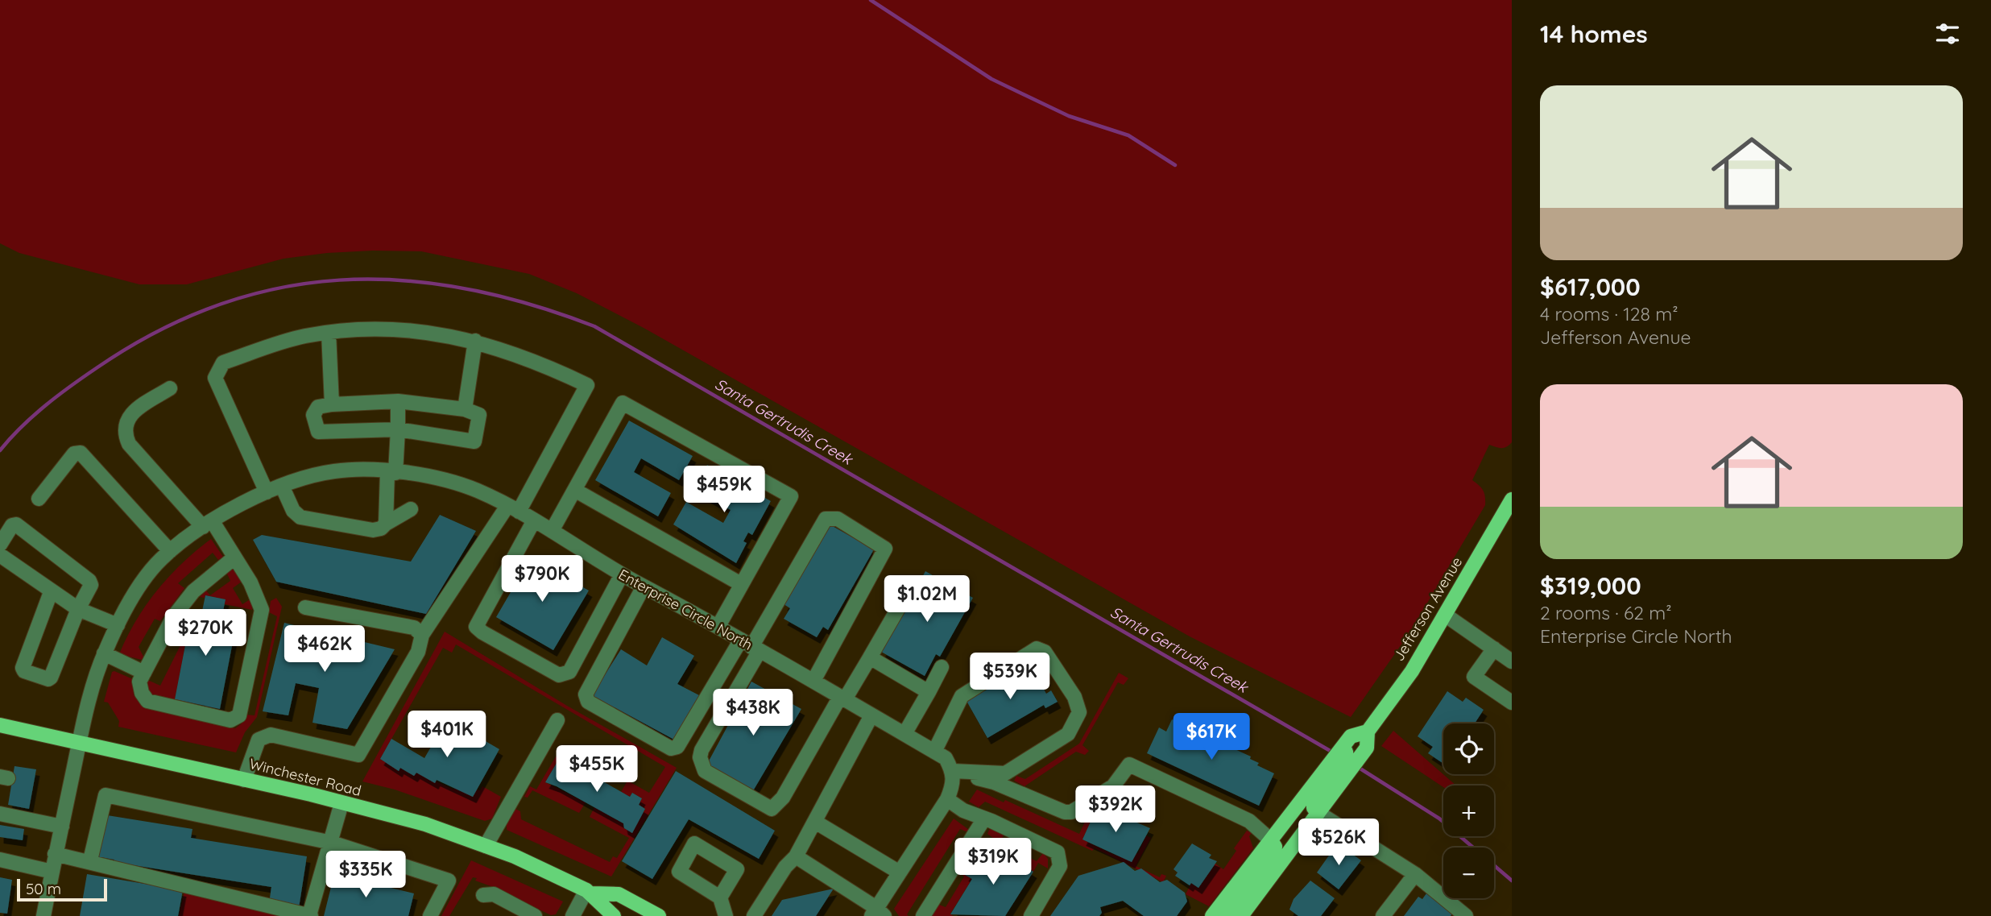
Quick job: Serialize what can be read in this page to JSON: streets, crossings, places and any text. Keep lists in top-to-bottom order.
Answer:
{
  "streets": {
    "main road": ["Jefferson Avenue", "Winchester Road"],
    "street": ["Enterprise Circle North"]
  },
  "crossings": [
    ["Enterprise Circle North", "Winchester Road"]
  ],
  "water": ["Santa Gertrudis Creek"],
  "scale_bar": "50 m",
  "page": {
    "heading": "14 homes",
    "list": [
      {
        "name": "$617,000",
        "note": "4 rooms · 128 m² · Jefferson Avenue"
      },
      {
        "name": "$319,000",
        "note": "2 rooms · 62 m² · Enterprise Circle North"
      }
    ],
    "price": [
      "$459K",
      "$790K",
      "$1.02M",
      "$270K",
      "$462K",
      "$539K",
      "$438K",
      "$401K",
      "$617K",
      "$455K",
      "$392K",
      "$526K",
      "$319K",
      "$335K"
    ],
    "map_buttons": ["+", "−"],
    "scale": "50 m"
  }
}
